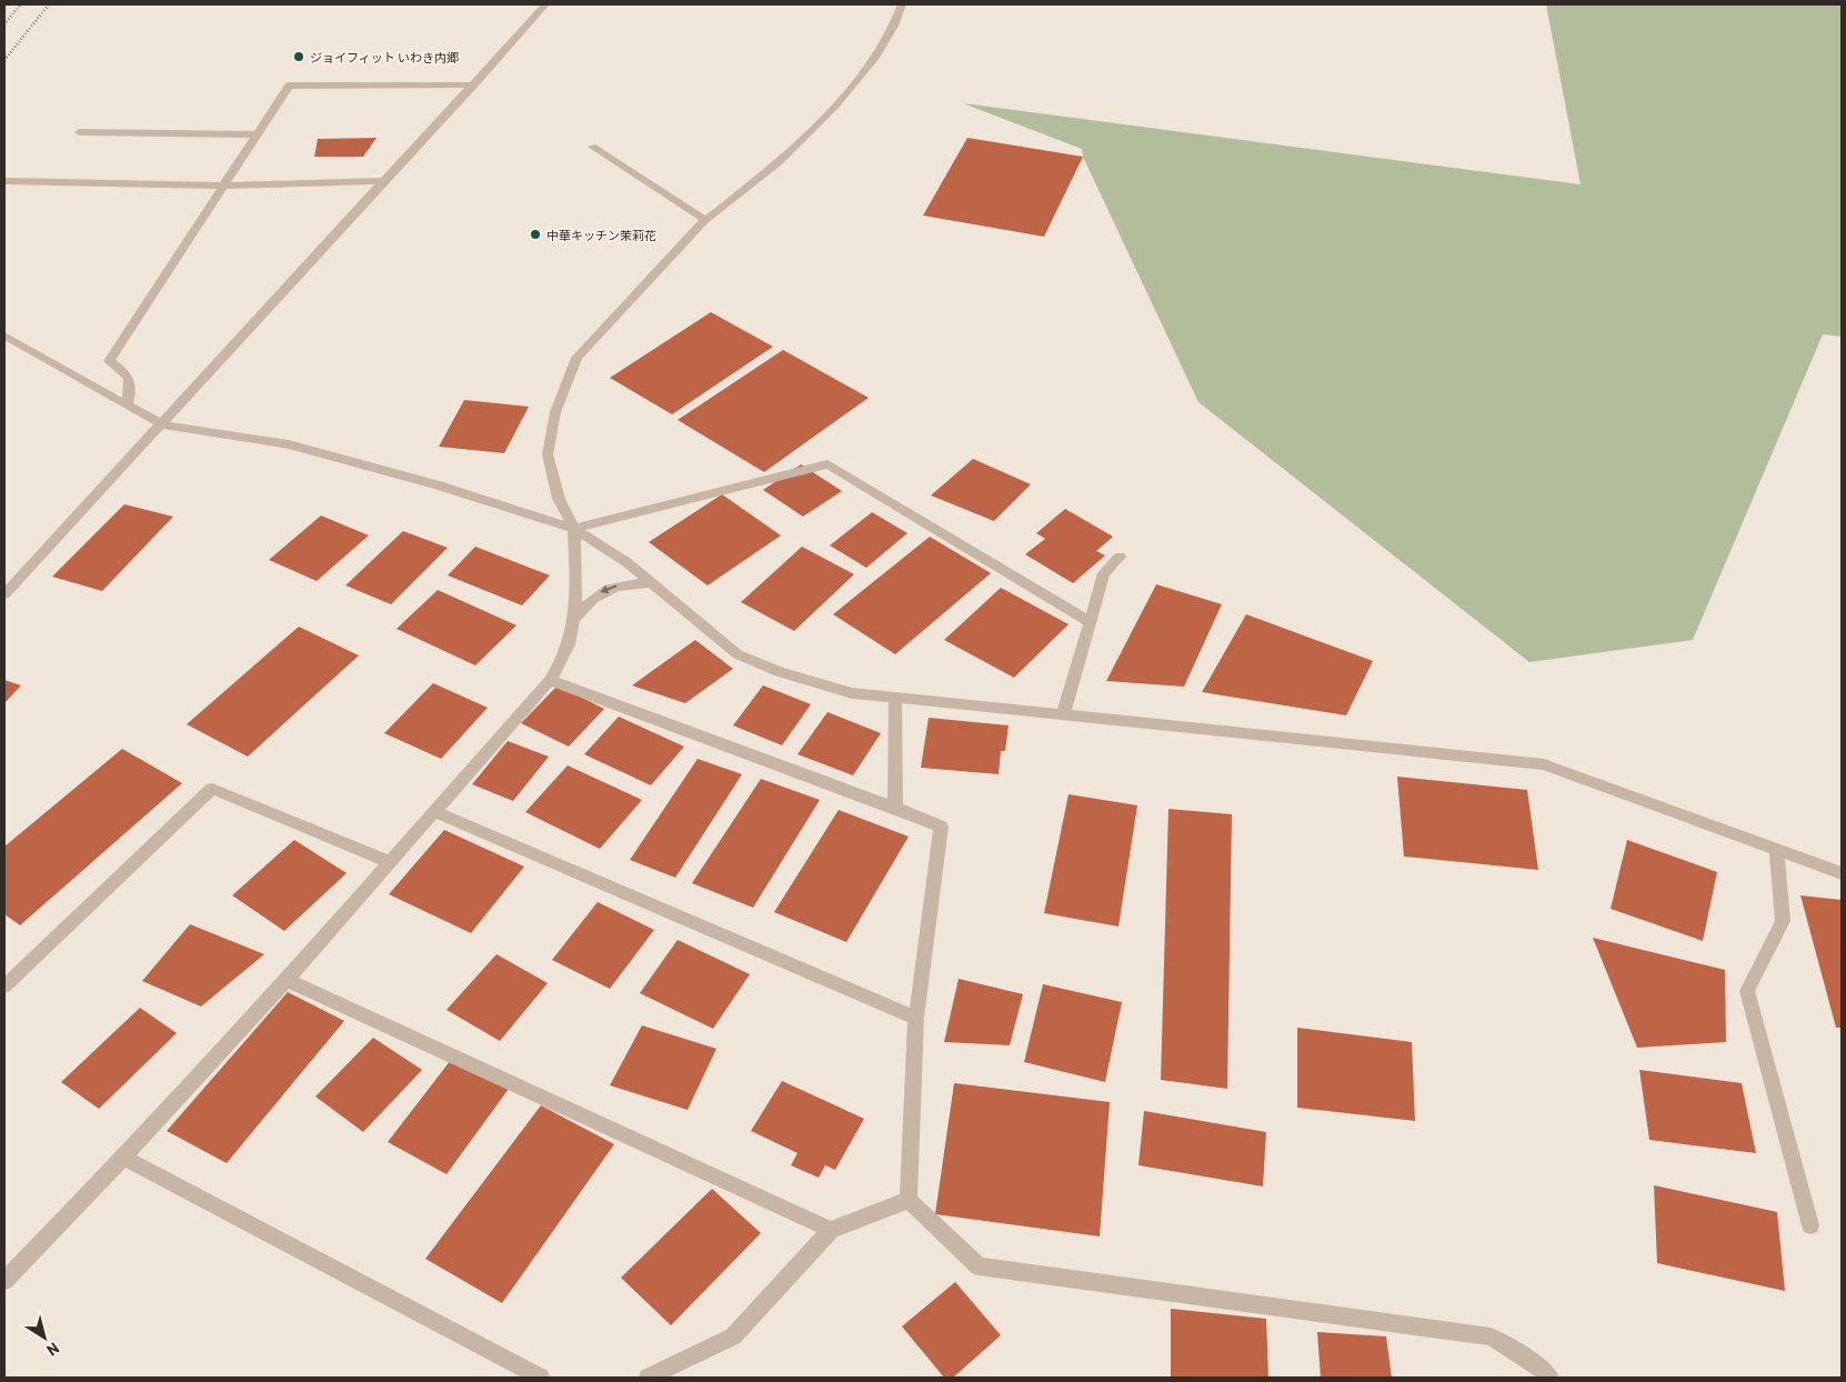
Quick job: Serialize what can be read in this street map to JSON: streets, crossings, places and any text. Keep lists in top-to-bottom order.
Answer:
{
  "places": ["ジョイフィット いわき内郷", "中華キッチン茉莉花"],
  "north": "bottom right"
}
